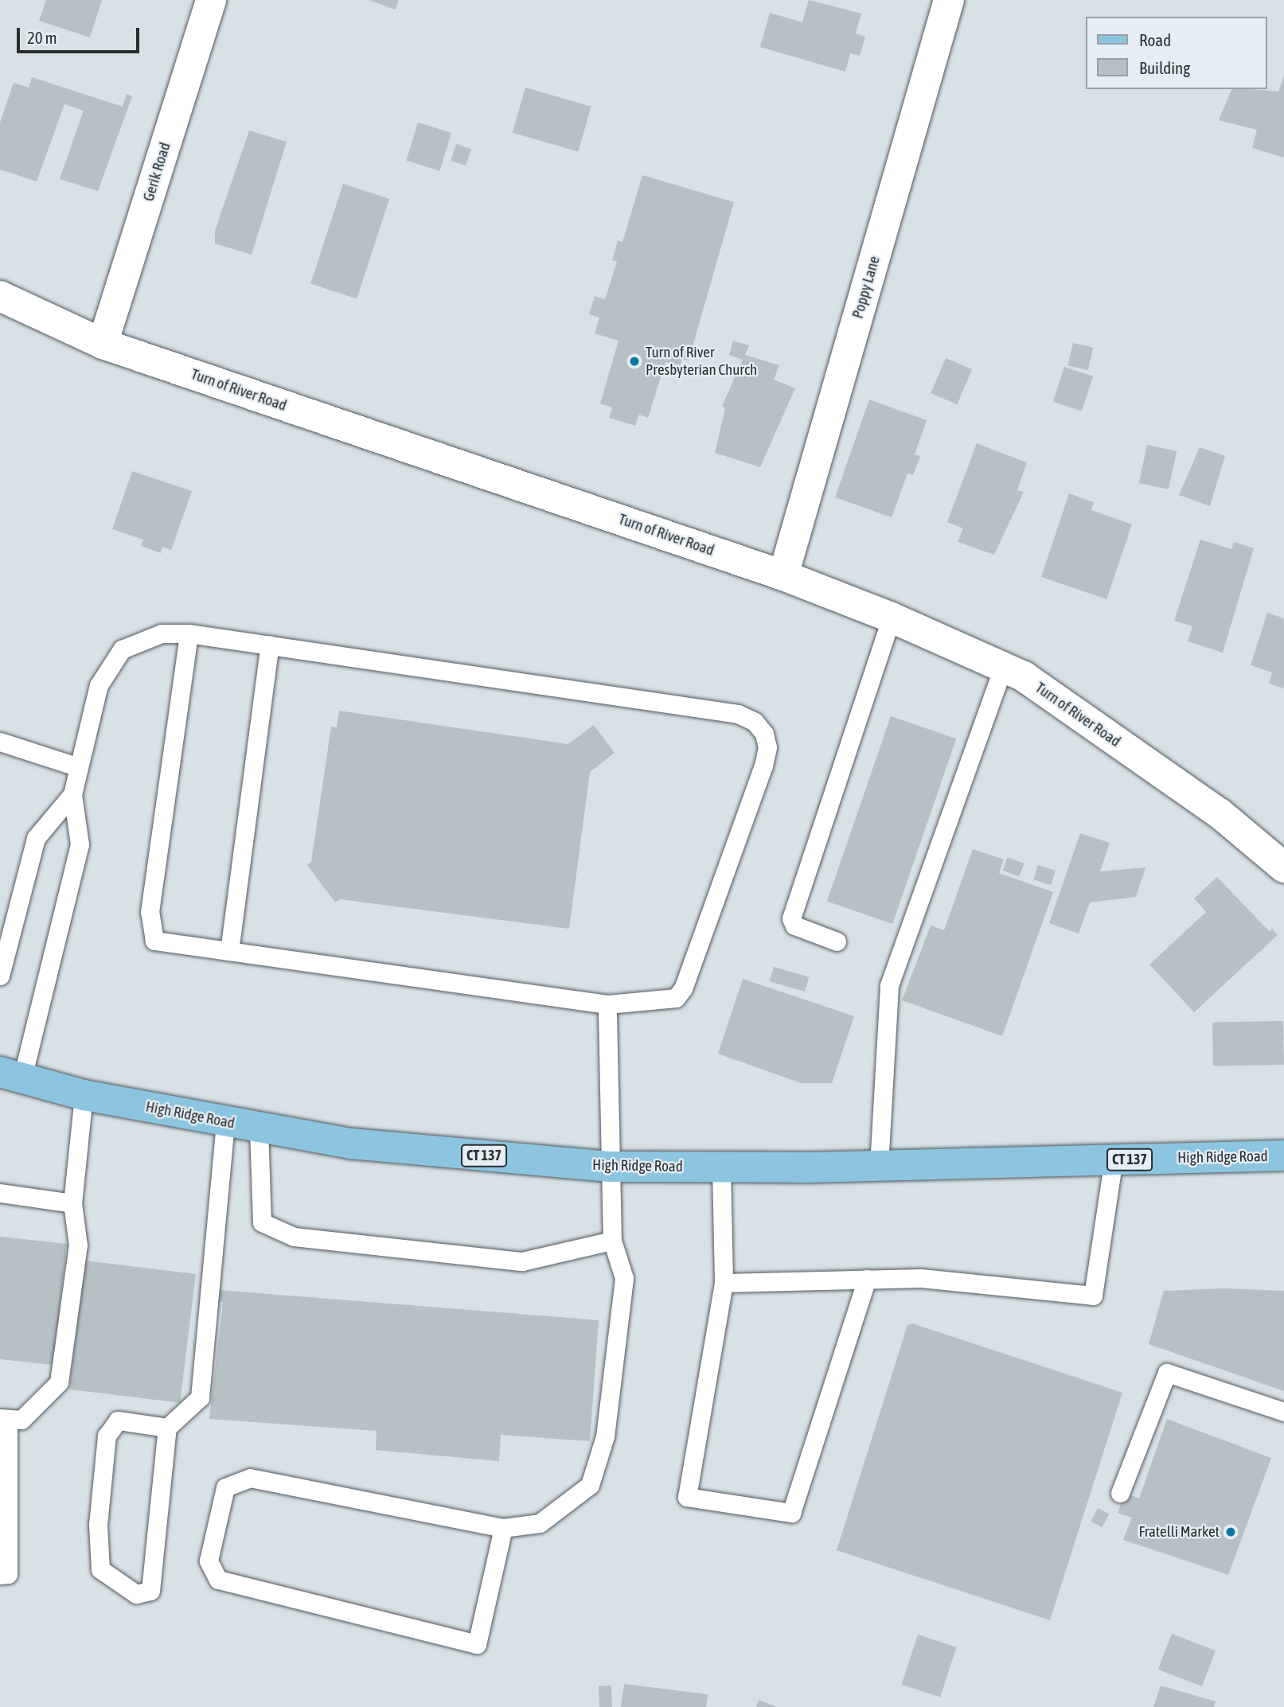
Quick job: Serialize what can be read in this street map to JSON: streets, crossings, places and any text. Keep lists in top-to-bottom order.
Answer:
{
  "streets": {
    "main road": ["High Ridge Road", "CT 137"],
    "street": ["Gerik Road", "Poppy Lane", "Turn of River Road"]
  },
  "crossings": [
    ["Gerik Road", "Turn of River Road"],
    ["Poppy Lane", "Turn of River Road"]
  ],
  "places": ["Turn of River Presbyterian Church", "Fratelli Market"],
  "legend": ["Road", "Building"],
  "scale_bar": "20 m"
}
